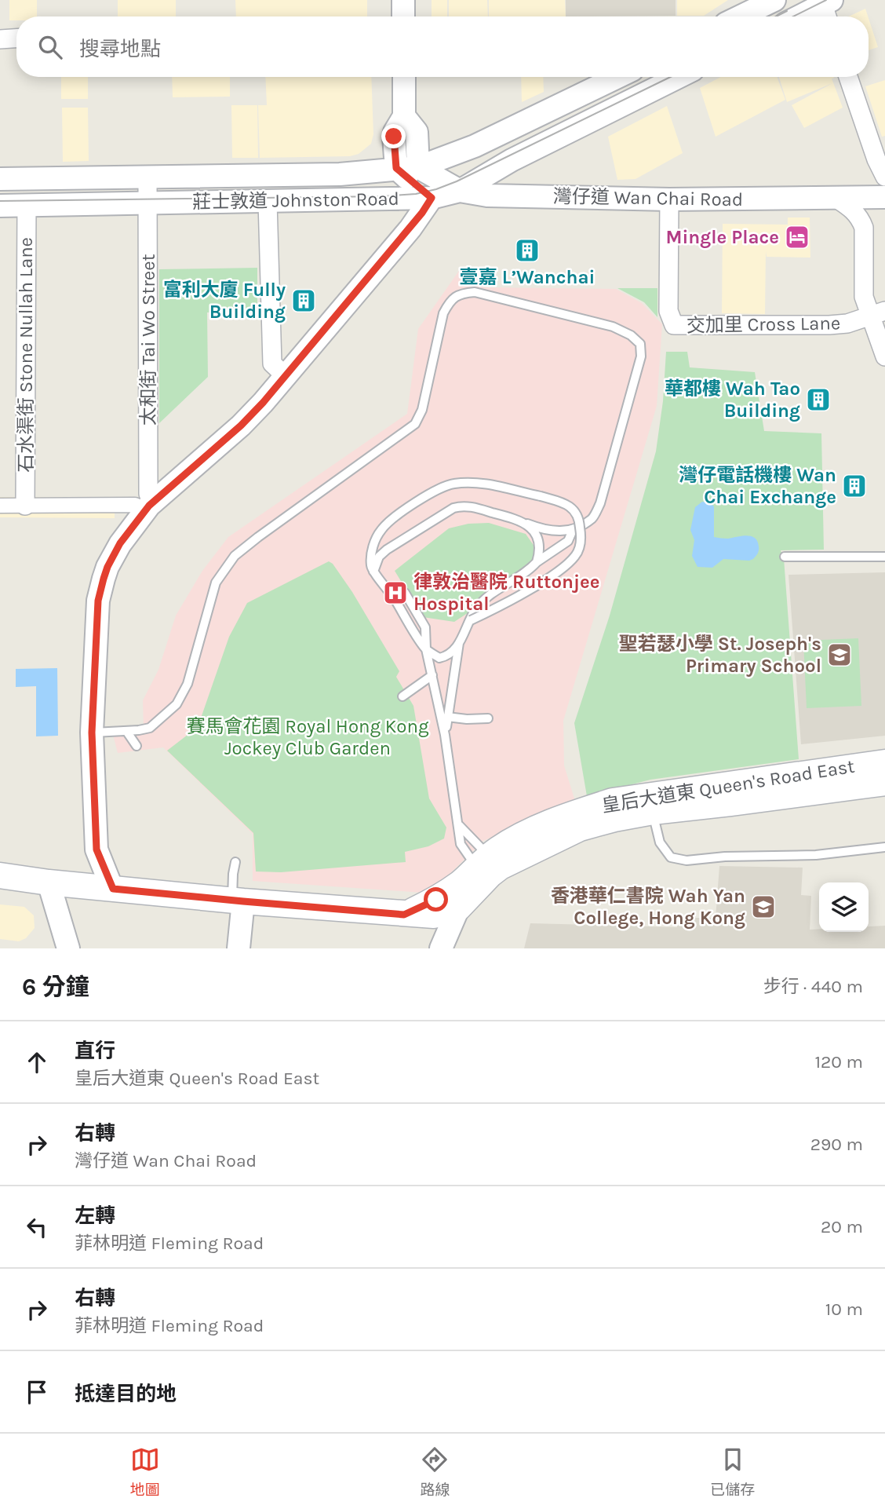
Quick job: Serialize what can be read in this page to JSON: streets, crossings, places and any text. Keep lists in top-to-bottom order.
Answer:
{
  "streets": {
    "main road": ["皇后大道東 Queen's Road East"],
    "street": [
      "灣仔道 Wan Chai Road",
      "莊士敦道 Johnston Road",
      "交加里 Cross Lane",
      "太和街 Tai Wo Street",
      "石水渠街 Stone Nullah Lane"
    ]
  },
  "crossings": [
    ["灣仔道 Wan Chai Road", "莊士敦道 Johnston Road"],
    ["灣仔道 Wan Chai Road", "交加里 Cross Lane"],
    ["莊士敦道 Johnston Road", "太和街 Tai Wo Street"],
    ["莊士敦道 Johnston Road", "石水渠街 Stone Nullah Lane"]
  ],
  "parks": ["賽馬會花園 Royal Hong Kong Jockey Club Garden"],
  "places": {
    "hotel": ["Mingle Place"],
    "building": [
      "壹嘉 L’Wanchai",
      "富利大廈 Fully Building",
      "華都樓 Wah Tao Building",
      "灣仔電話機樓 Wan Chai Exchange"
    ],
    "hospital": ["律敦治醫院 Ruttonjee Hospital"],
    "school or university": ["聖若瑟小學 St. Joseph's Primary School", "香港華仁書院 Wah Yan College, Hong Kong"]
  },
  "page": {
    "search": "搜尋地點",
    "heading": ["6 分鐘", "步行 · 440 m"],
    "list": [
      ["直行", "皇后大道東 Queen's Road East", "120 m"],
      ["右轉", "灣仔道 Wan Chai Road", "290 m"],
      ["左轉", "菲林明道 Fleming Road", "20 m"],
      ["右轉", "菲林明道 Fleming Road", "10 m"],
      "抵達目的地"
    ],
    "nav": ["地圖", "路線", "已儲存"]
  }
}
